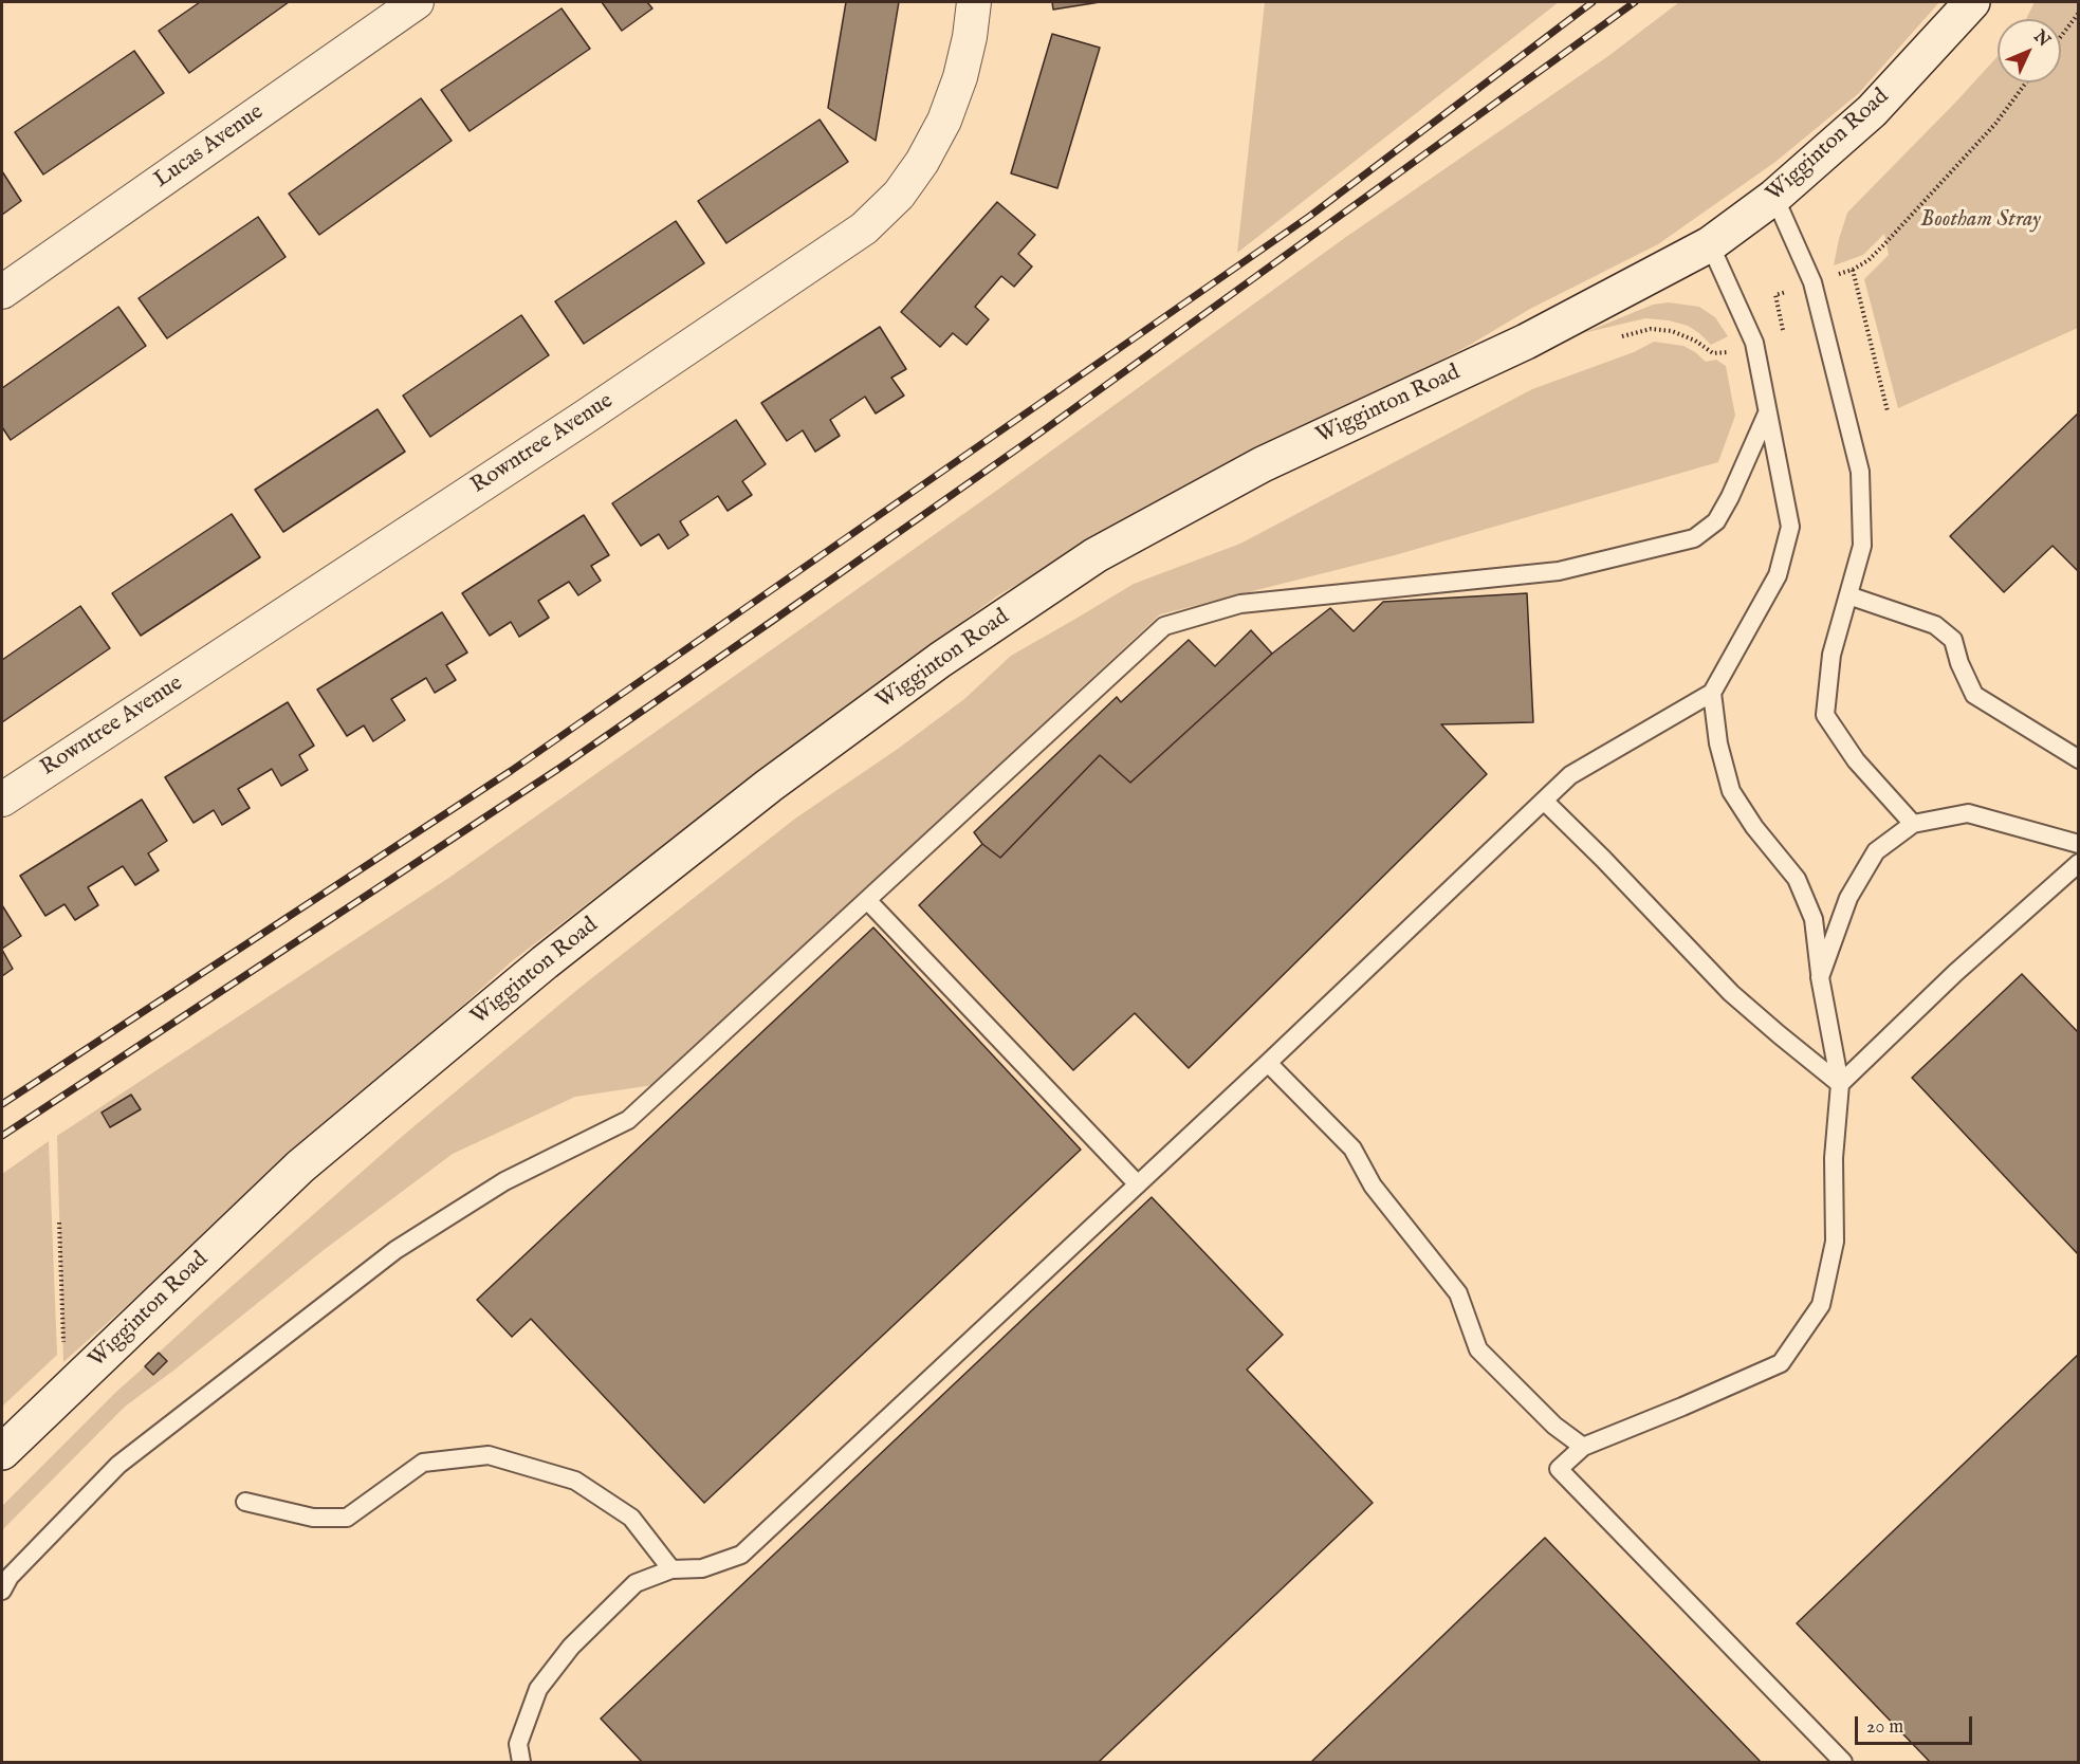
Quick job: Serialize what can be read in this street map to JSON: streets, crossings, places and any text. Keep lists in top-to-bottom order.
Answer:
{
  "streets": {
    "main road": ["Wigginton Road"],
    "street": ["Lucas Avenue", "Rowntree Avenue"]
  },
  "parks": ["Bootham Stray"],
  "scale_bar": "20 m",
  "north": "top right"
}
